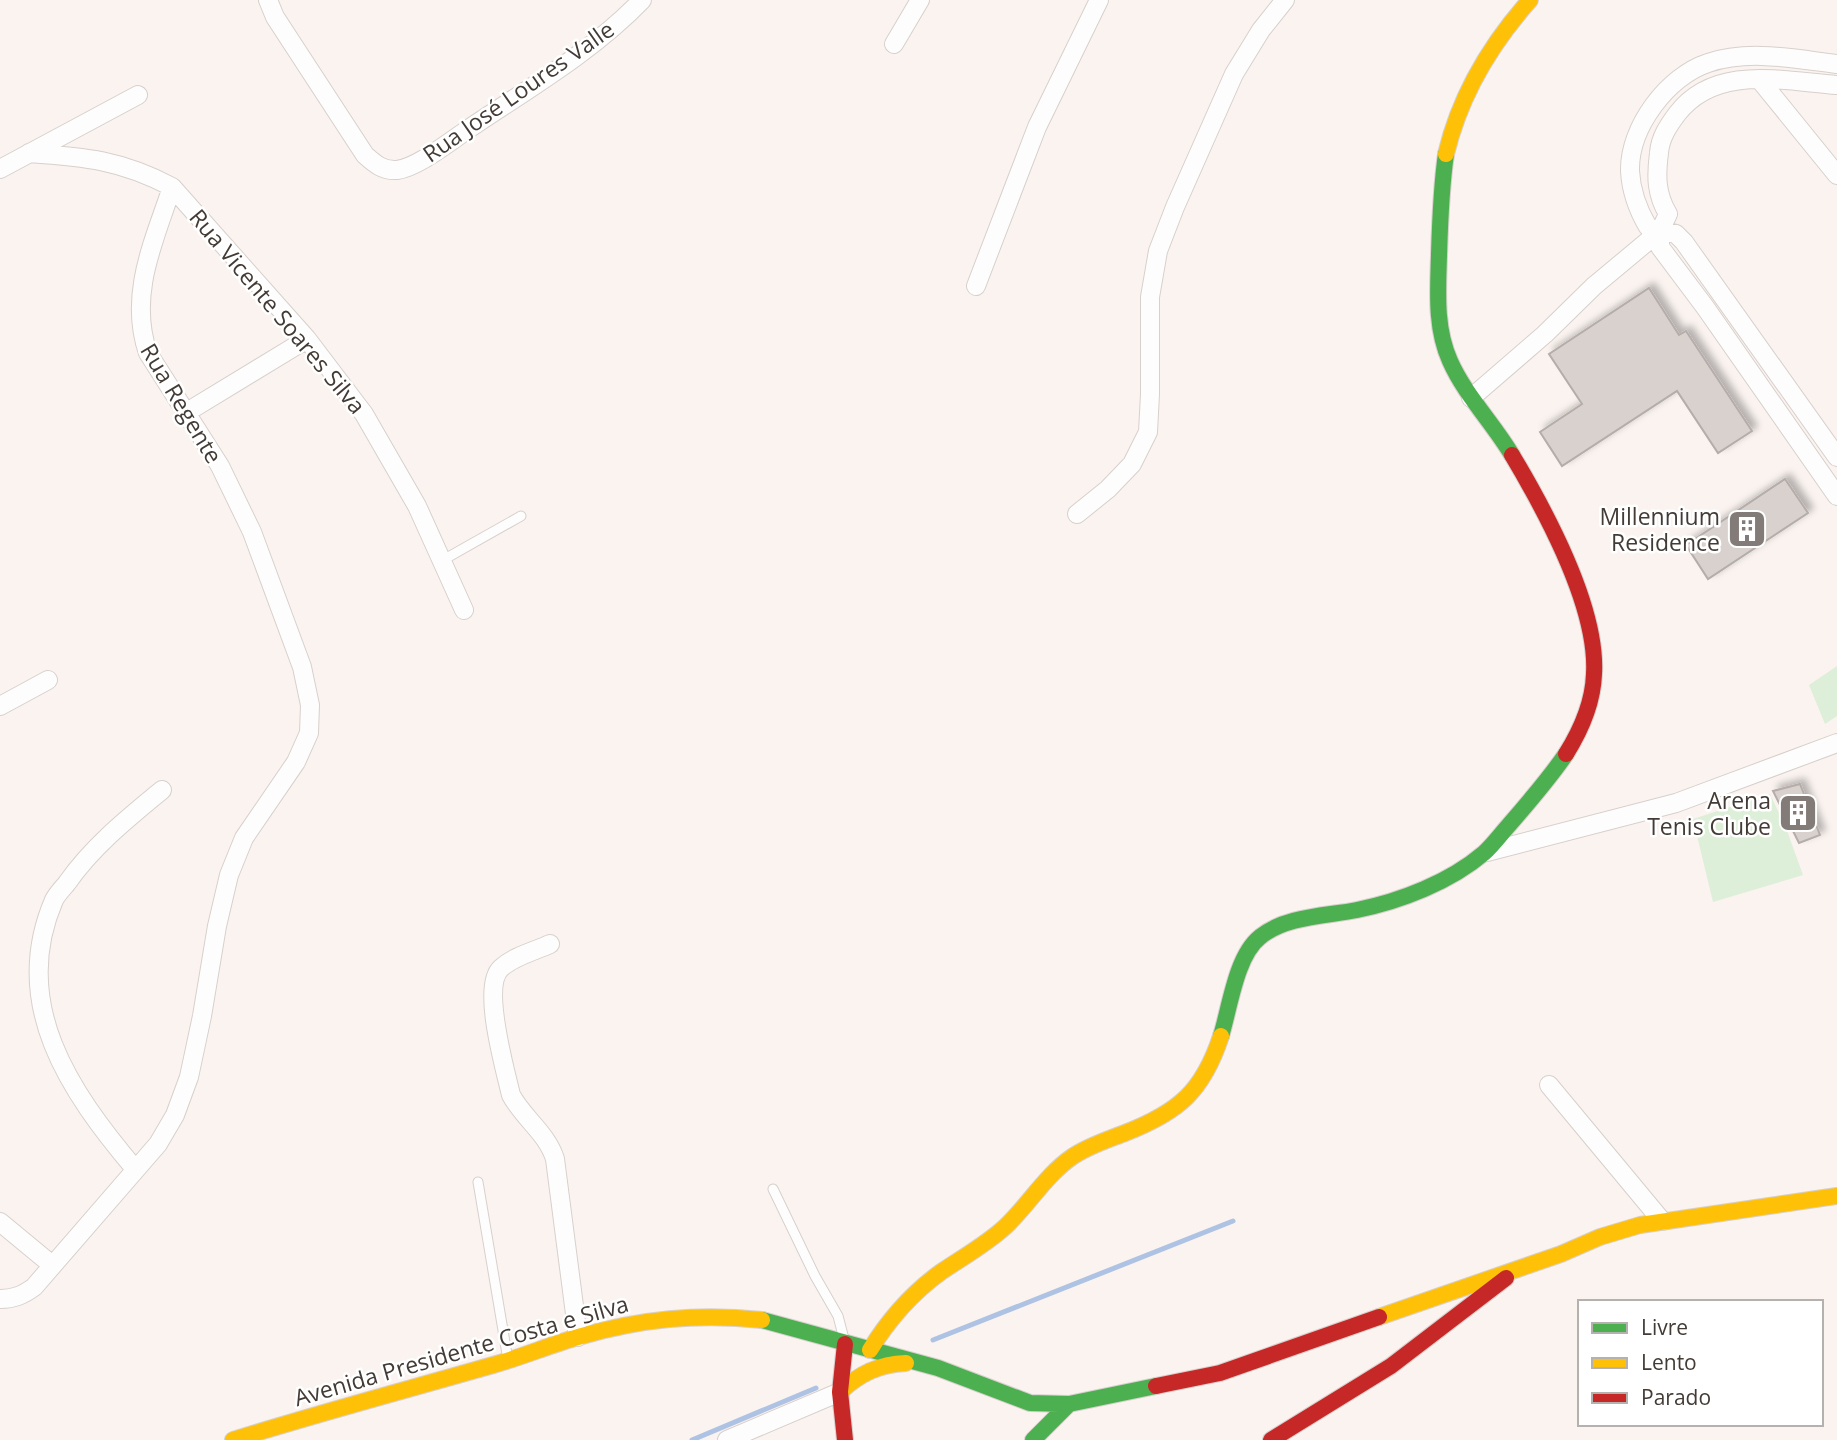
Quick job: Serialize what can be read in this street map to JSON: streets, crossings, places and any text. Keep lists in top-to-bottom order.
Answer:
{
  "streets": {
    "street": [
      "Rua José Loures Valle",
      "Rua Vicente Soares Silva",
      "Rua Regente",
      "Avenida Presidente Costa e Silva"
    ]
  },
  "crossings": [
    ["Rua Vicente Soares Silva", "Rua Regente"]
  ],
  "places": {
    "building": ["Millennium Residence", "Arena Tenis Clube"]
  },
  "legend": ["Livre", "Lento", "Parado"]
}
